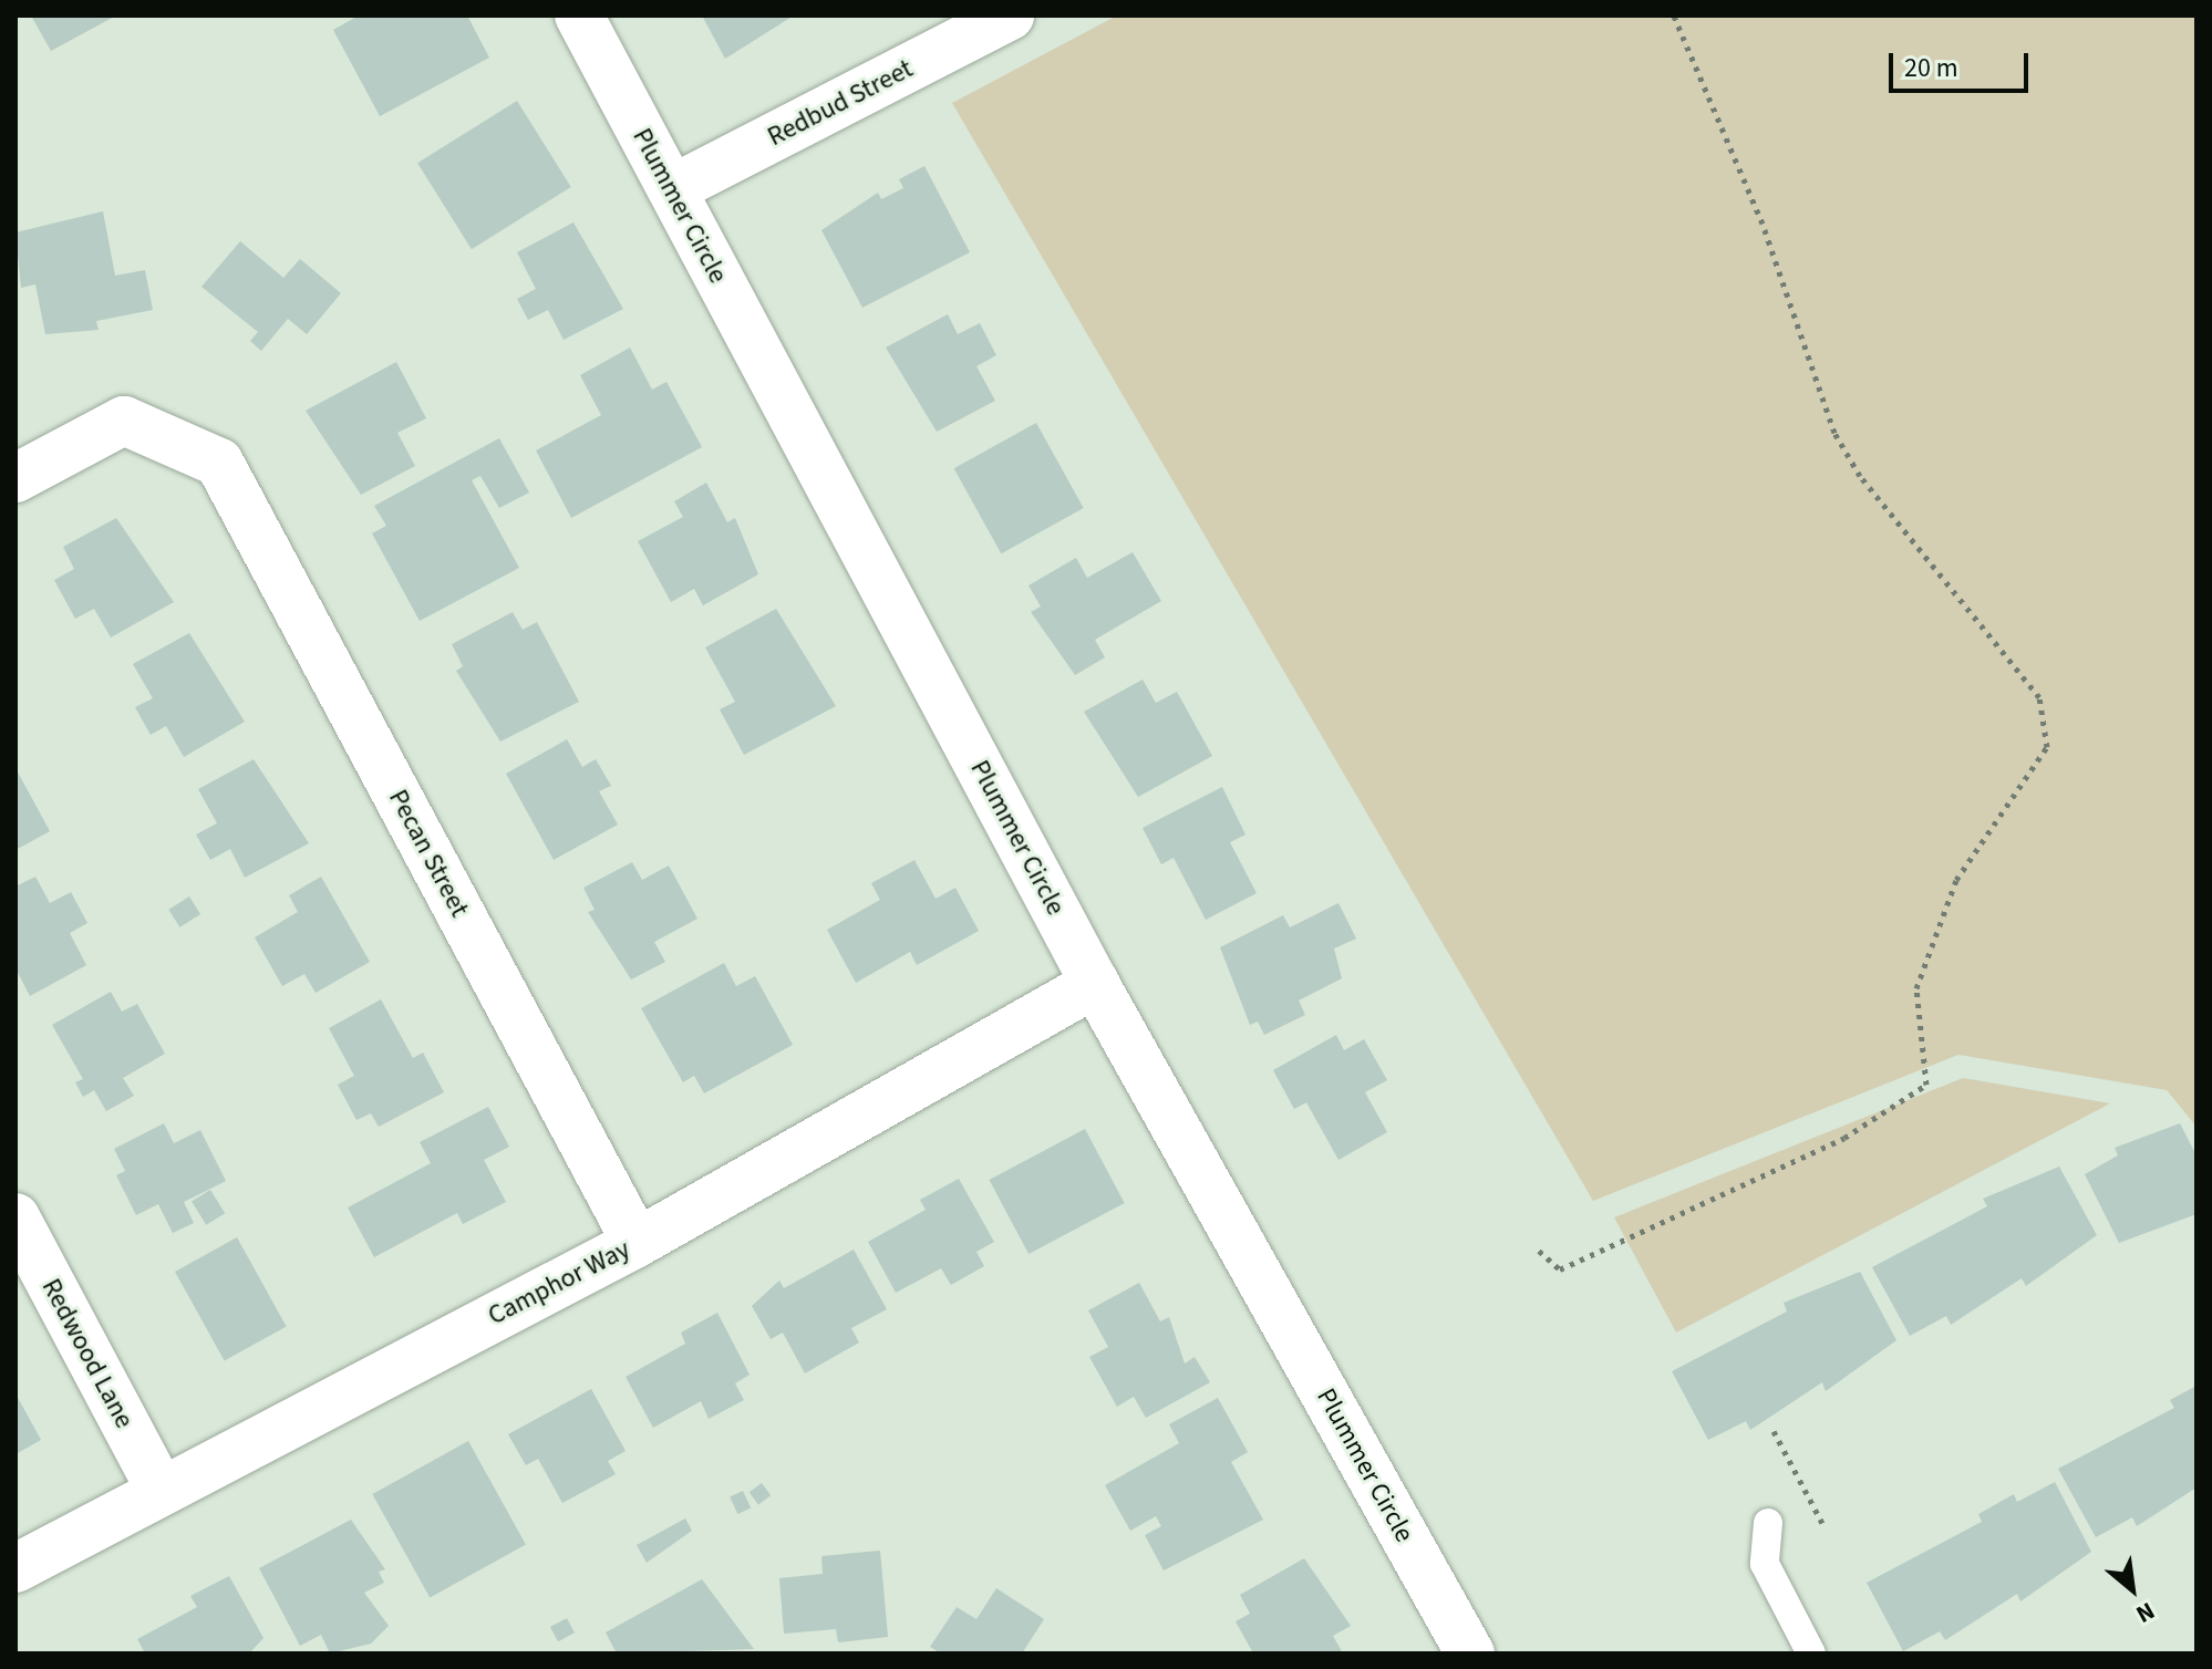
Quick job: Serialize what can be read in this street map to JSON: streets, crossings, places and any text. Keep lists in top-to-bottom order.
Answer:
{
  "streets": {
    "street": [
      "Redbud Street",
      "Plummer Circle",
      "Pecan Street",
      "Camphor Way",
      "Redwood Lane"
    ]
  },
  "crossings": [
    ["Redbud Street", "Plummer Circle"],
    ["Plummer Circle", "Camphor Way"],
    ["Pecan Street", "Camphor Way"],
    ["Camphor Way", "Redwood Lane"]
  ],
  "scale_bar": "20 m",
  "north": "bottom right"
}
